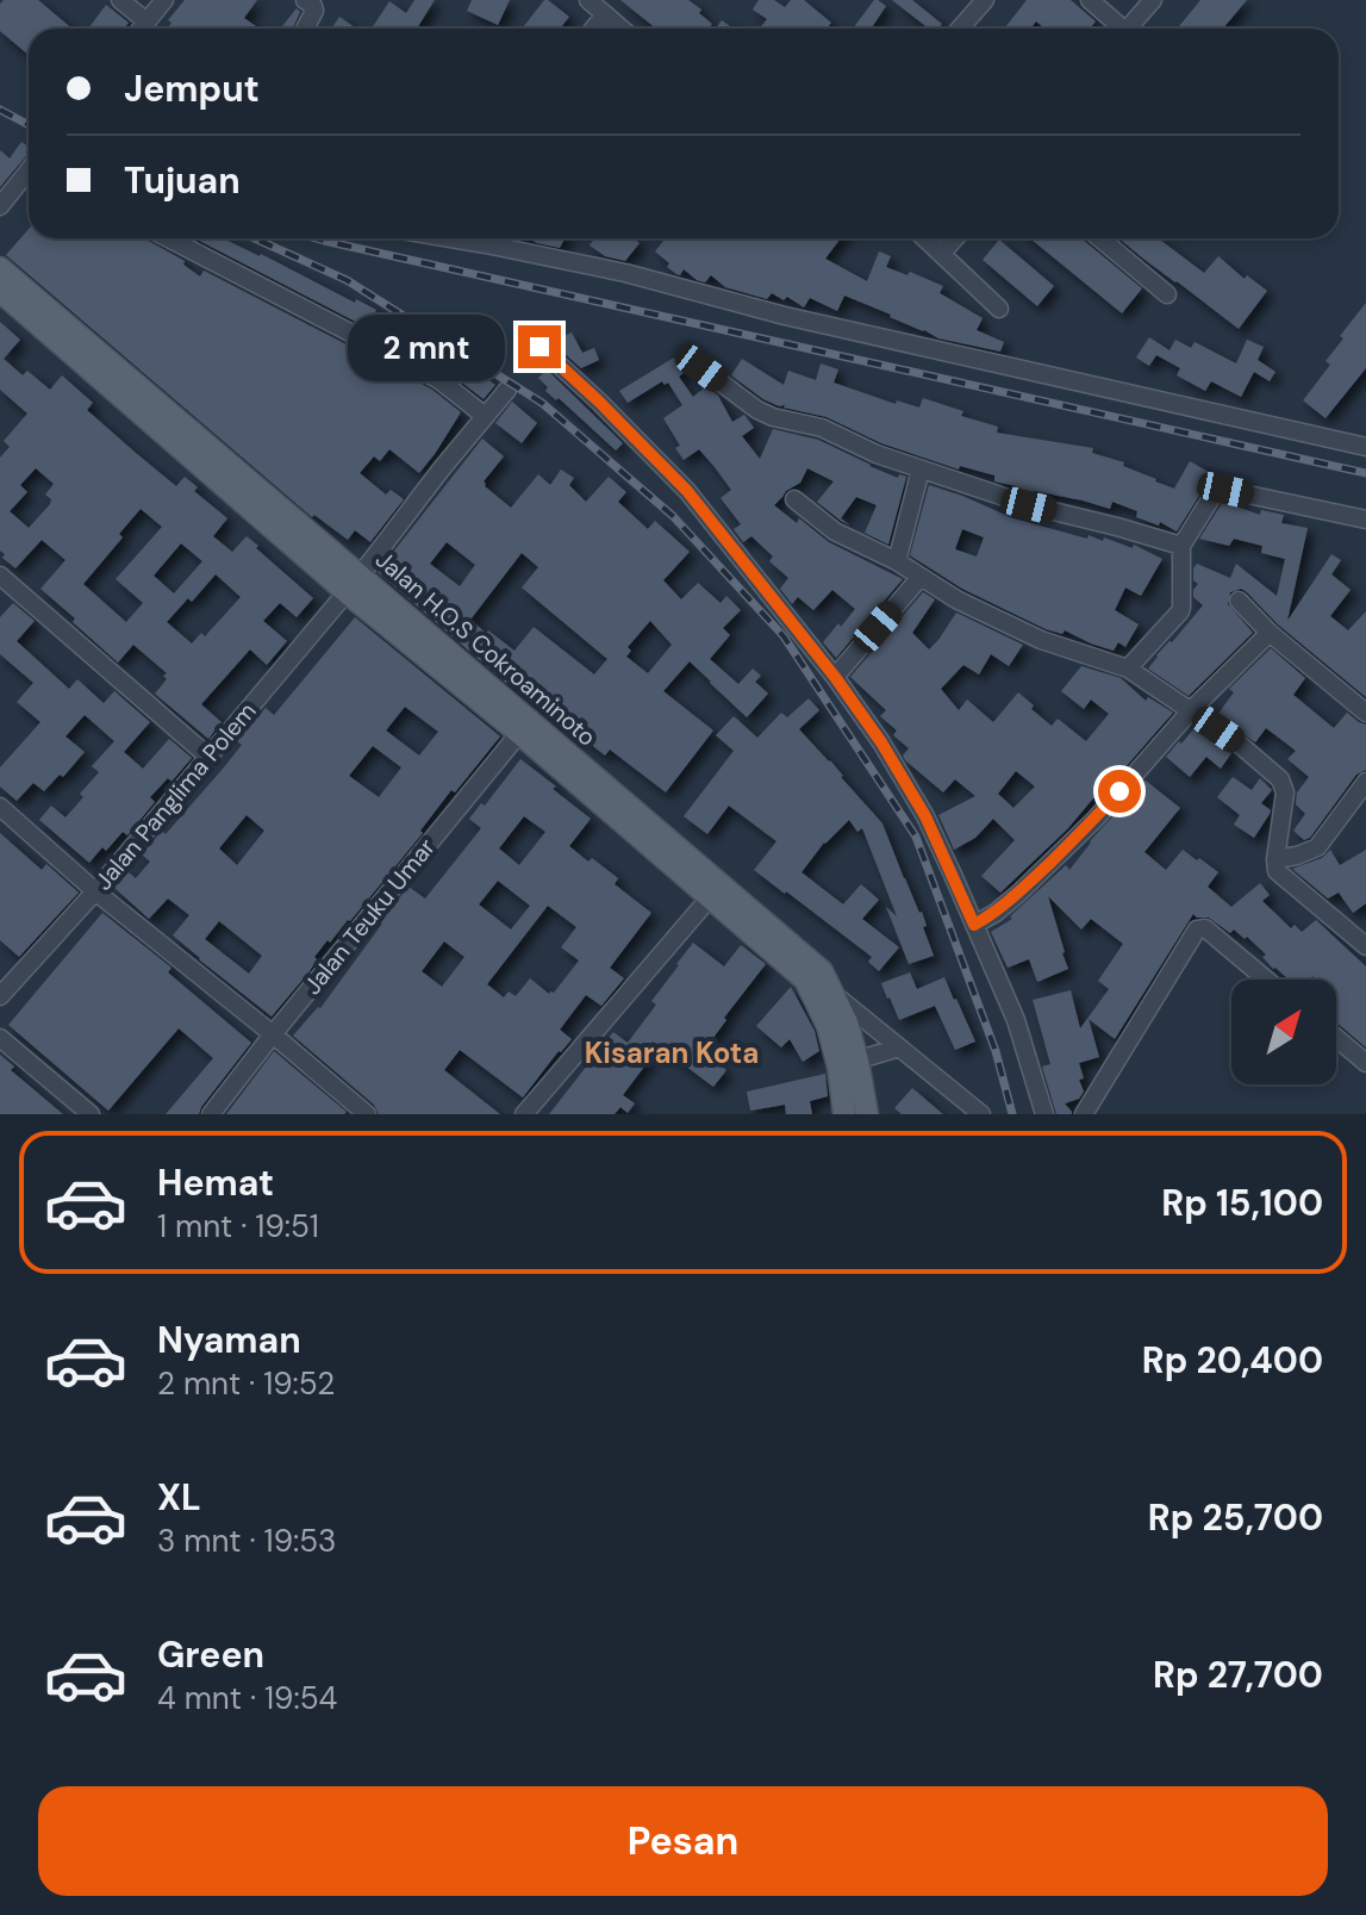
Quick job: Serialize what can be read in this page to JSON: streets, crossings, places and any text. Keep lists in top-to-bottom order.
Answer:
{
  "streets": {
    "main road": ["Jalan H.O.S Cokroaminoto"],
    "street": ["Jalan Panglima Polem", "Jalan Teuku Umar"]
  },
  "crossings": [
    ["Jalan H.O.S Cokroaminoto", "Jalan Panglima Polem"],
    ["Jalan H.O.S Cokroaminoto", "Jalan Teuku Umar"]
  ],
  "districts": ["Kisaran Kota"],
  "north": "top right",
  "page": {
    "banner": ["Jemput", "Tujuan"],
    "bubble": "2 mnt",
    "list": [
      {
        "name": "Hemat",
        "note": "1 mnt · 19:51",
        "value": "Rp 15,100"
      },
      {
        "name": "Nyaman",
        "note": "2 mnt · 19:52",
        "value": "Rp 20,400"
      },
      {
        "name": "XL",
        "note": "3 mnt · 19:53",
        "value": "Rp 25,700"
      },
      {
        "name": "Green",
        "note": "4 mnt · 19:54",
        "value": "Rp 27,700"
      }
    ],
    "buttons": "Pesan"
  }
}
